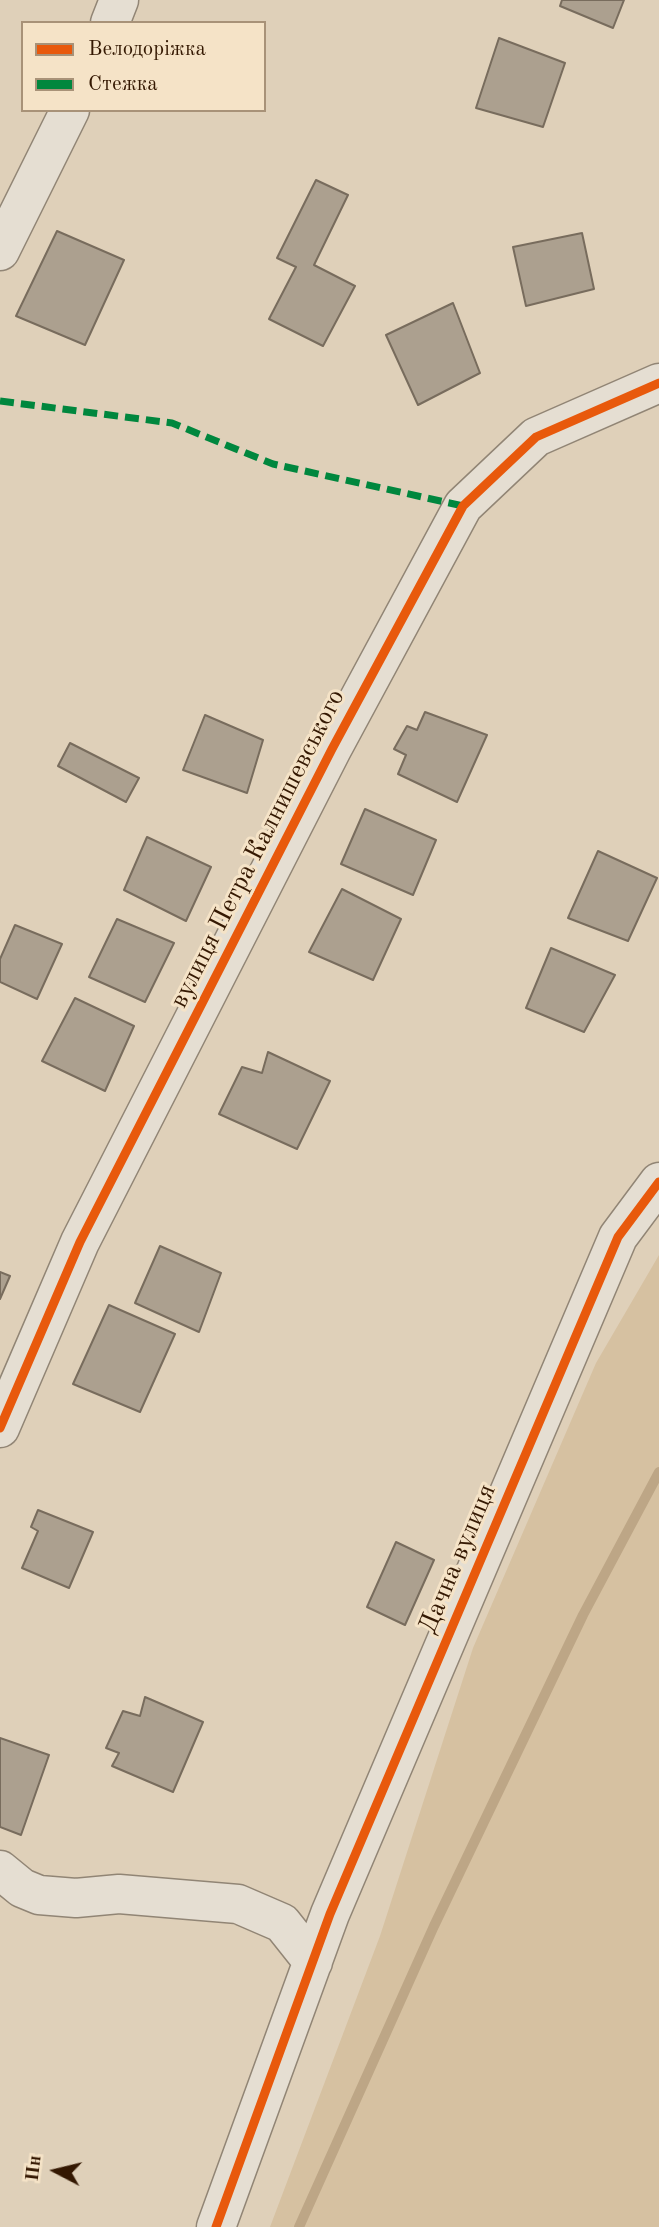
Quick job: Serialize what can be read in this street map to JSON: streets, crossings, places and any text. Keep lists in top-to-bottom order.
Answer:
{
  "streets": {
    "street": ["вулиця Петра Калнишевського", "Дачна вулиця"]
  },
  "legend": ["Велодоріжка", "Стежка"],
  "north": "left"
}
